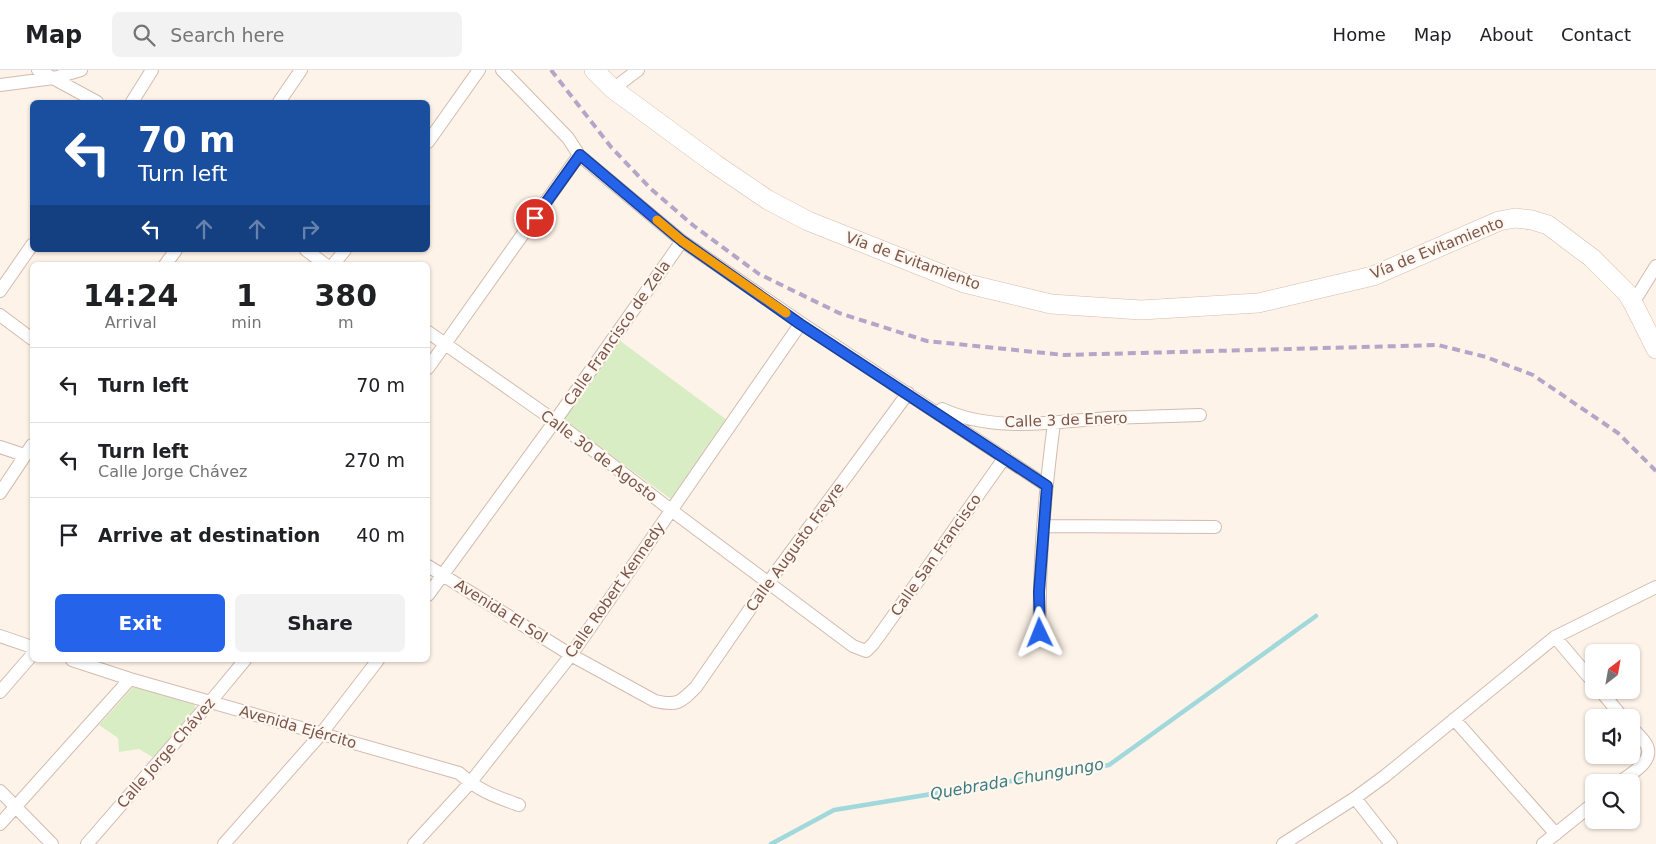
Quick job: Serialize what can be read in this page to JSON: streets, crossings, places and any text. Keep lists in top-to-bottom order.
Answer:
{
  "streets": {
    "main road": ["Vía de Evitamiento"],
    "street": [
      "Calle Francisco de Zela",
      "Calle 3 de Enero",
      "Calle 30 de Agosto",
      "Calle Augusto Freyre",
      "Calle San Francisco",
      "Calle Robert Kennedy",
      "Avenida El Sol",
      "Avenida Ejército",
      "Calle Jorge Chávez"
    ]
  },
  "crossings": [
    ["Calle Francisco de Zela", "Calle 30 de Agosto"],
    ["Calle Francisco de Zela", "Avenida El Sol"],
    ["Calle 3 de Enero", "Calle Augusto Freyre"],
    ["Calle 30 de Agosto", "Calle Augusto Freyre"],
    ["Calle 30 de Agosto", "Calle San Francisco"],
    ["Calle 30 de Agosto", "Calle Robert Kennedy"],
    ["Calle Augusto Freyre", "Avenida El Sol"],
    ["Calle Robert Kennedy", "Avenida El Sol"],
    ["Calle Robert Kennedy", "Avenida Ejército"],
    ["Avenida Ejército", "Calle Jorge Chávez"]
  ],
  "water": ["Quebrada Chungungo"],
  "north": "top right",
  "page": {
    "header": "Map",
    "search": "Search here",
    "nav": [
      "Home",
      "Map",
      "About",
      "Contact"
    ],
    "turn": ["70 m", "Turn left"],
    "eta": [
      "14:24",
      "Arrival",
      "1",
      "min",
      "380",
      "m"
    ],
    "list": [
      {
        "name": "Turn left",
        "value": "70 m"
      },
      {
        "name": "Turn left",
        "note": "Calle Jorge Chávez",
        "value": "270 m"
      },
      {
        "name": "Arrive at destination",
        "value": "40 m"
      }
    ],
    "buttons": ["Exit", "Share"]
  }
}
